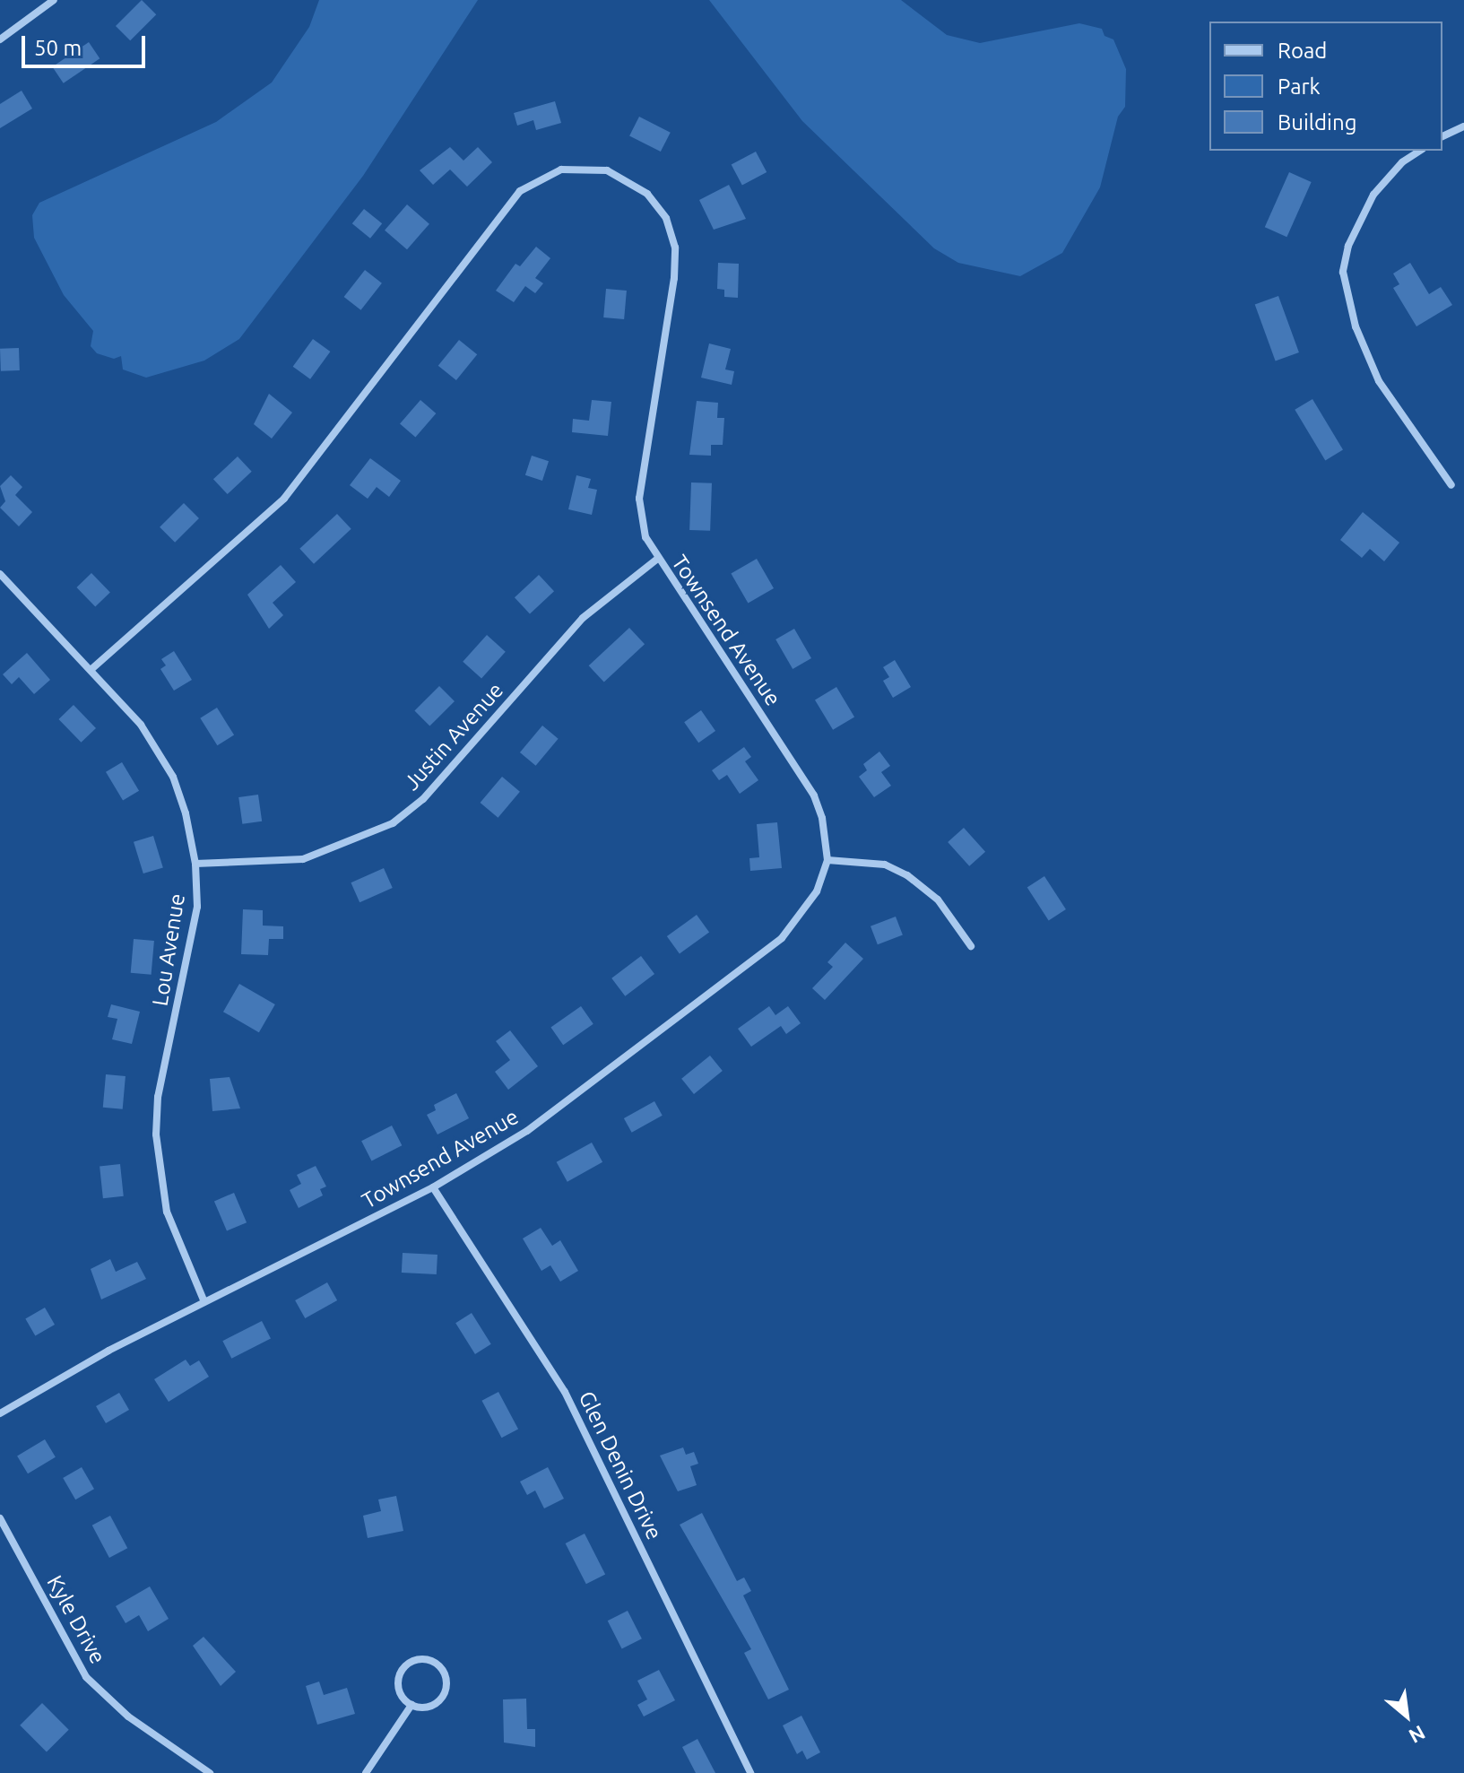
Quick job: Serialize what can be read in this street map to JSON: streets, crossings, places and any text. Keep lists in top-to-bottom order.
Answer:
{
  "streets": {
    "street": [
      "Townsend Avenue",
      "Justin Avenue",
      "Lou Avenue",
      "Glen Denin Drive",
      "Kyle Drive"
    ]
  },
  "crossings": [
    ["Townsend Avenue", "Justin Avenue"],
    ["Townsend Avenue", "Lou Avenue"],
    ["Townsend Avenue", "Glen Denin Drive"],
    ["Justin Avenue", "Lou Avenue"]
  ],
  "legend": ["Road", "Park", "Building"],
  "scale_bar": "50 m",
  "north": "bottom right"
}
